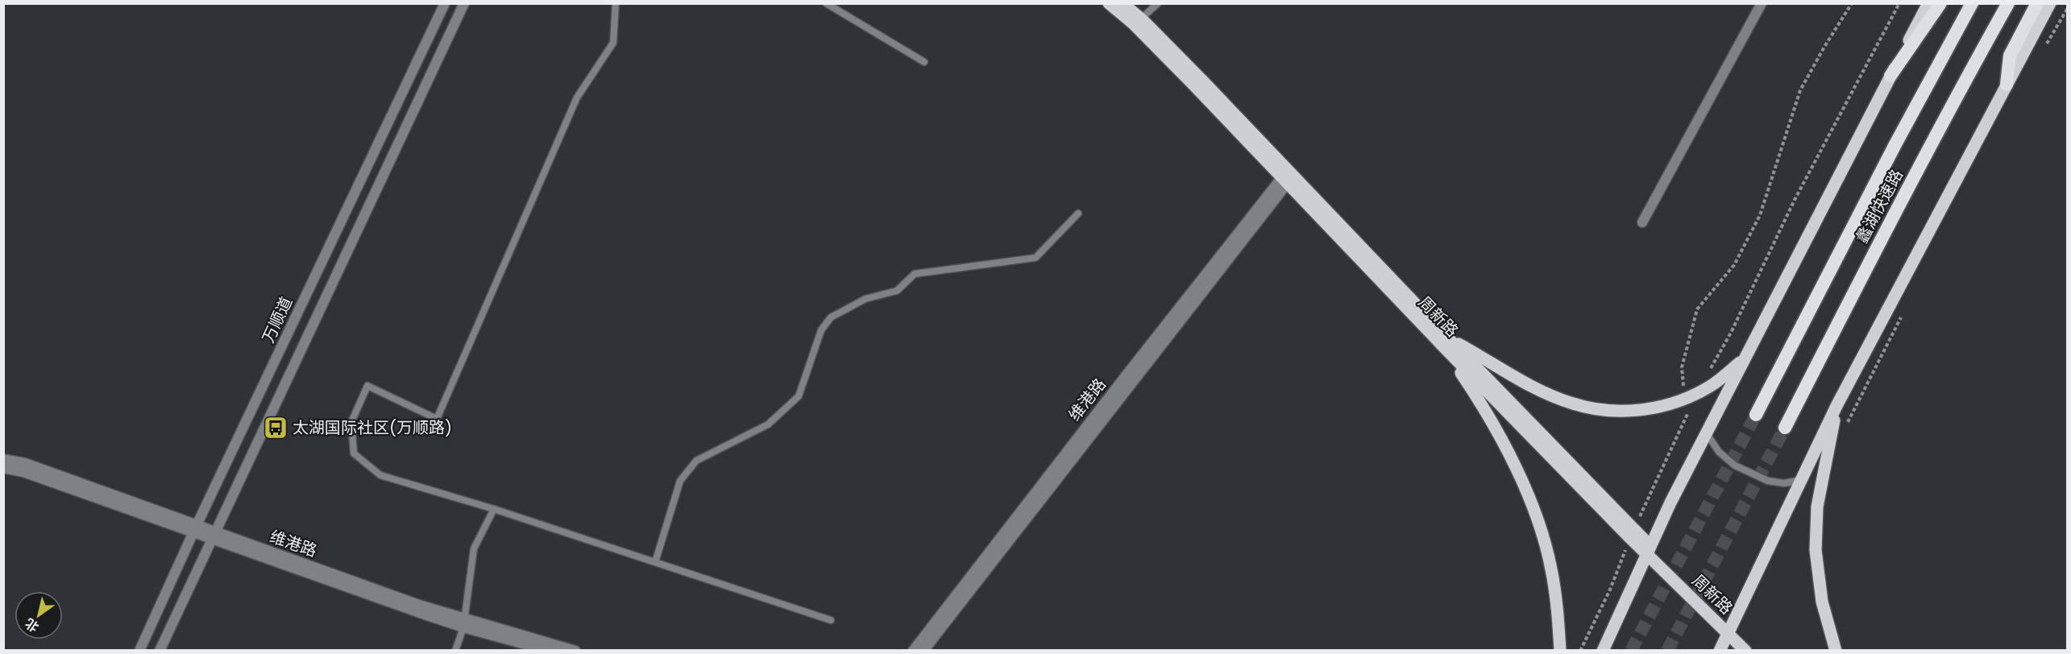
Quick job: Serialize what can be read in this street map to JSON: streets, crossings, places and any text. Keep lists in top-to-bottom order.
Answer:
{
  "streets": {
    "highway": ["蠡湖快速路"],
    "main road": ["周新路"],
    "street": ["万顺道", "维港路"]
  },
  "crossings": [
    ["周新路", "维港路"],
    ["万顺道", "维港路"]
  ],
  "places": {
    "bus stop": ["太湖国际社区(万顺路)"]
  },
  "north": "bottom left"
}
